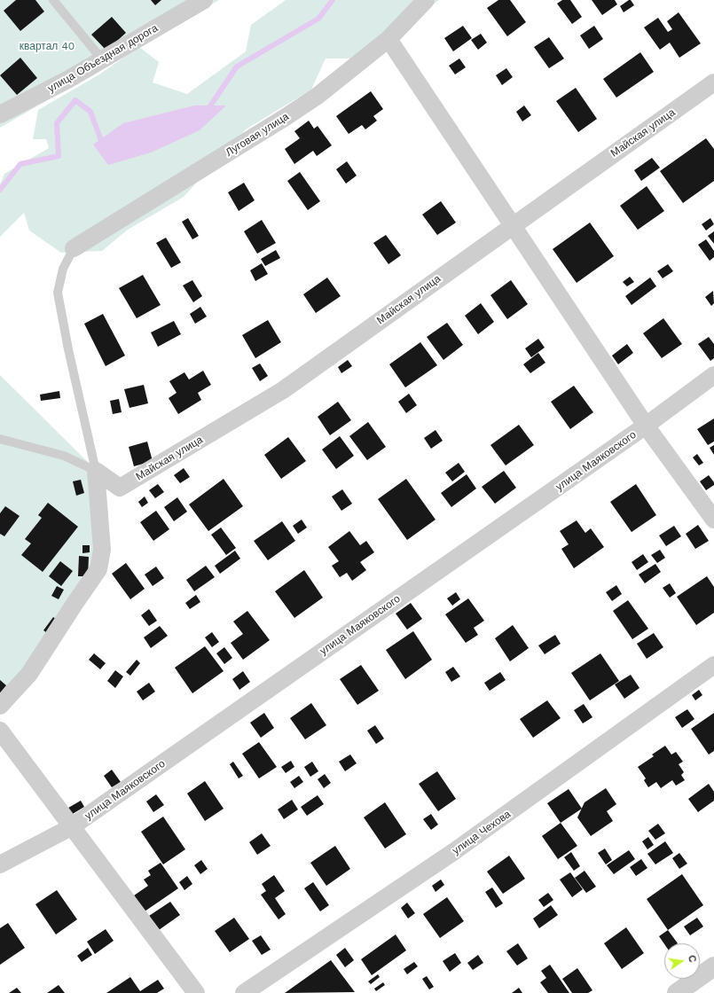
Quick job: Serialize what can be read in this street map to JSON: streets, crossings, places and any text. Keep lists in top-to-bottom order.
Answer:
{
  "streets": {
    "street": [
      "улица Объездная дорога",
      "Майская улица",
      "Луговая улица",
      "улица Маяковского",
      "улица Чехова"
    ]
  },
  "parks": ["квартал 40"],
  "north": "right"
}
